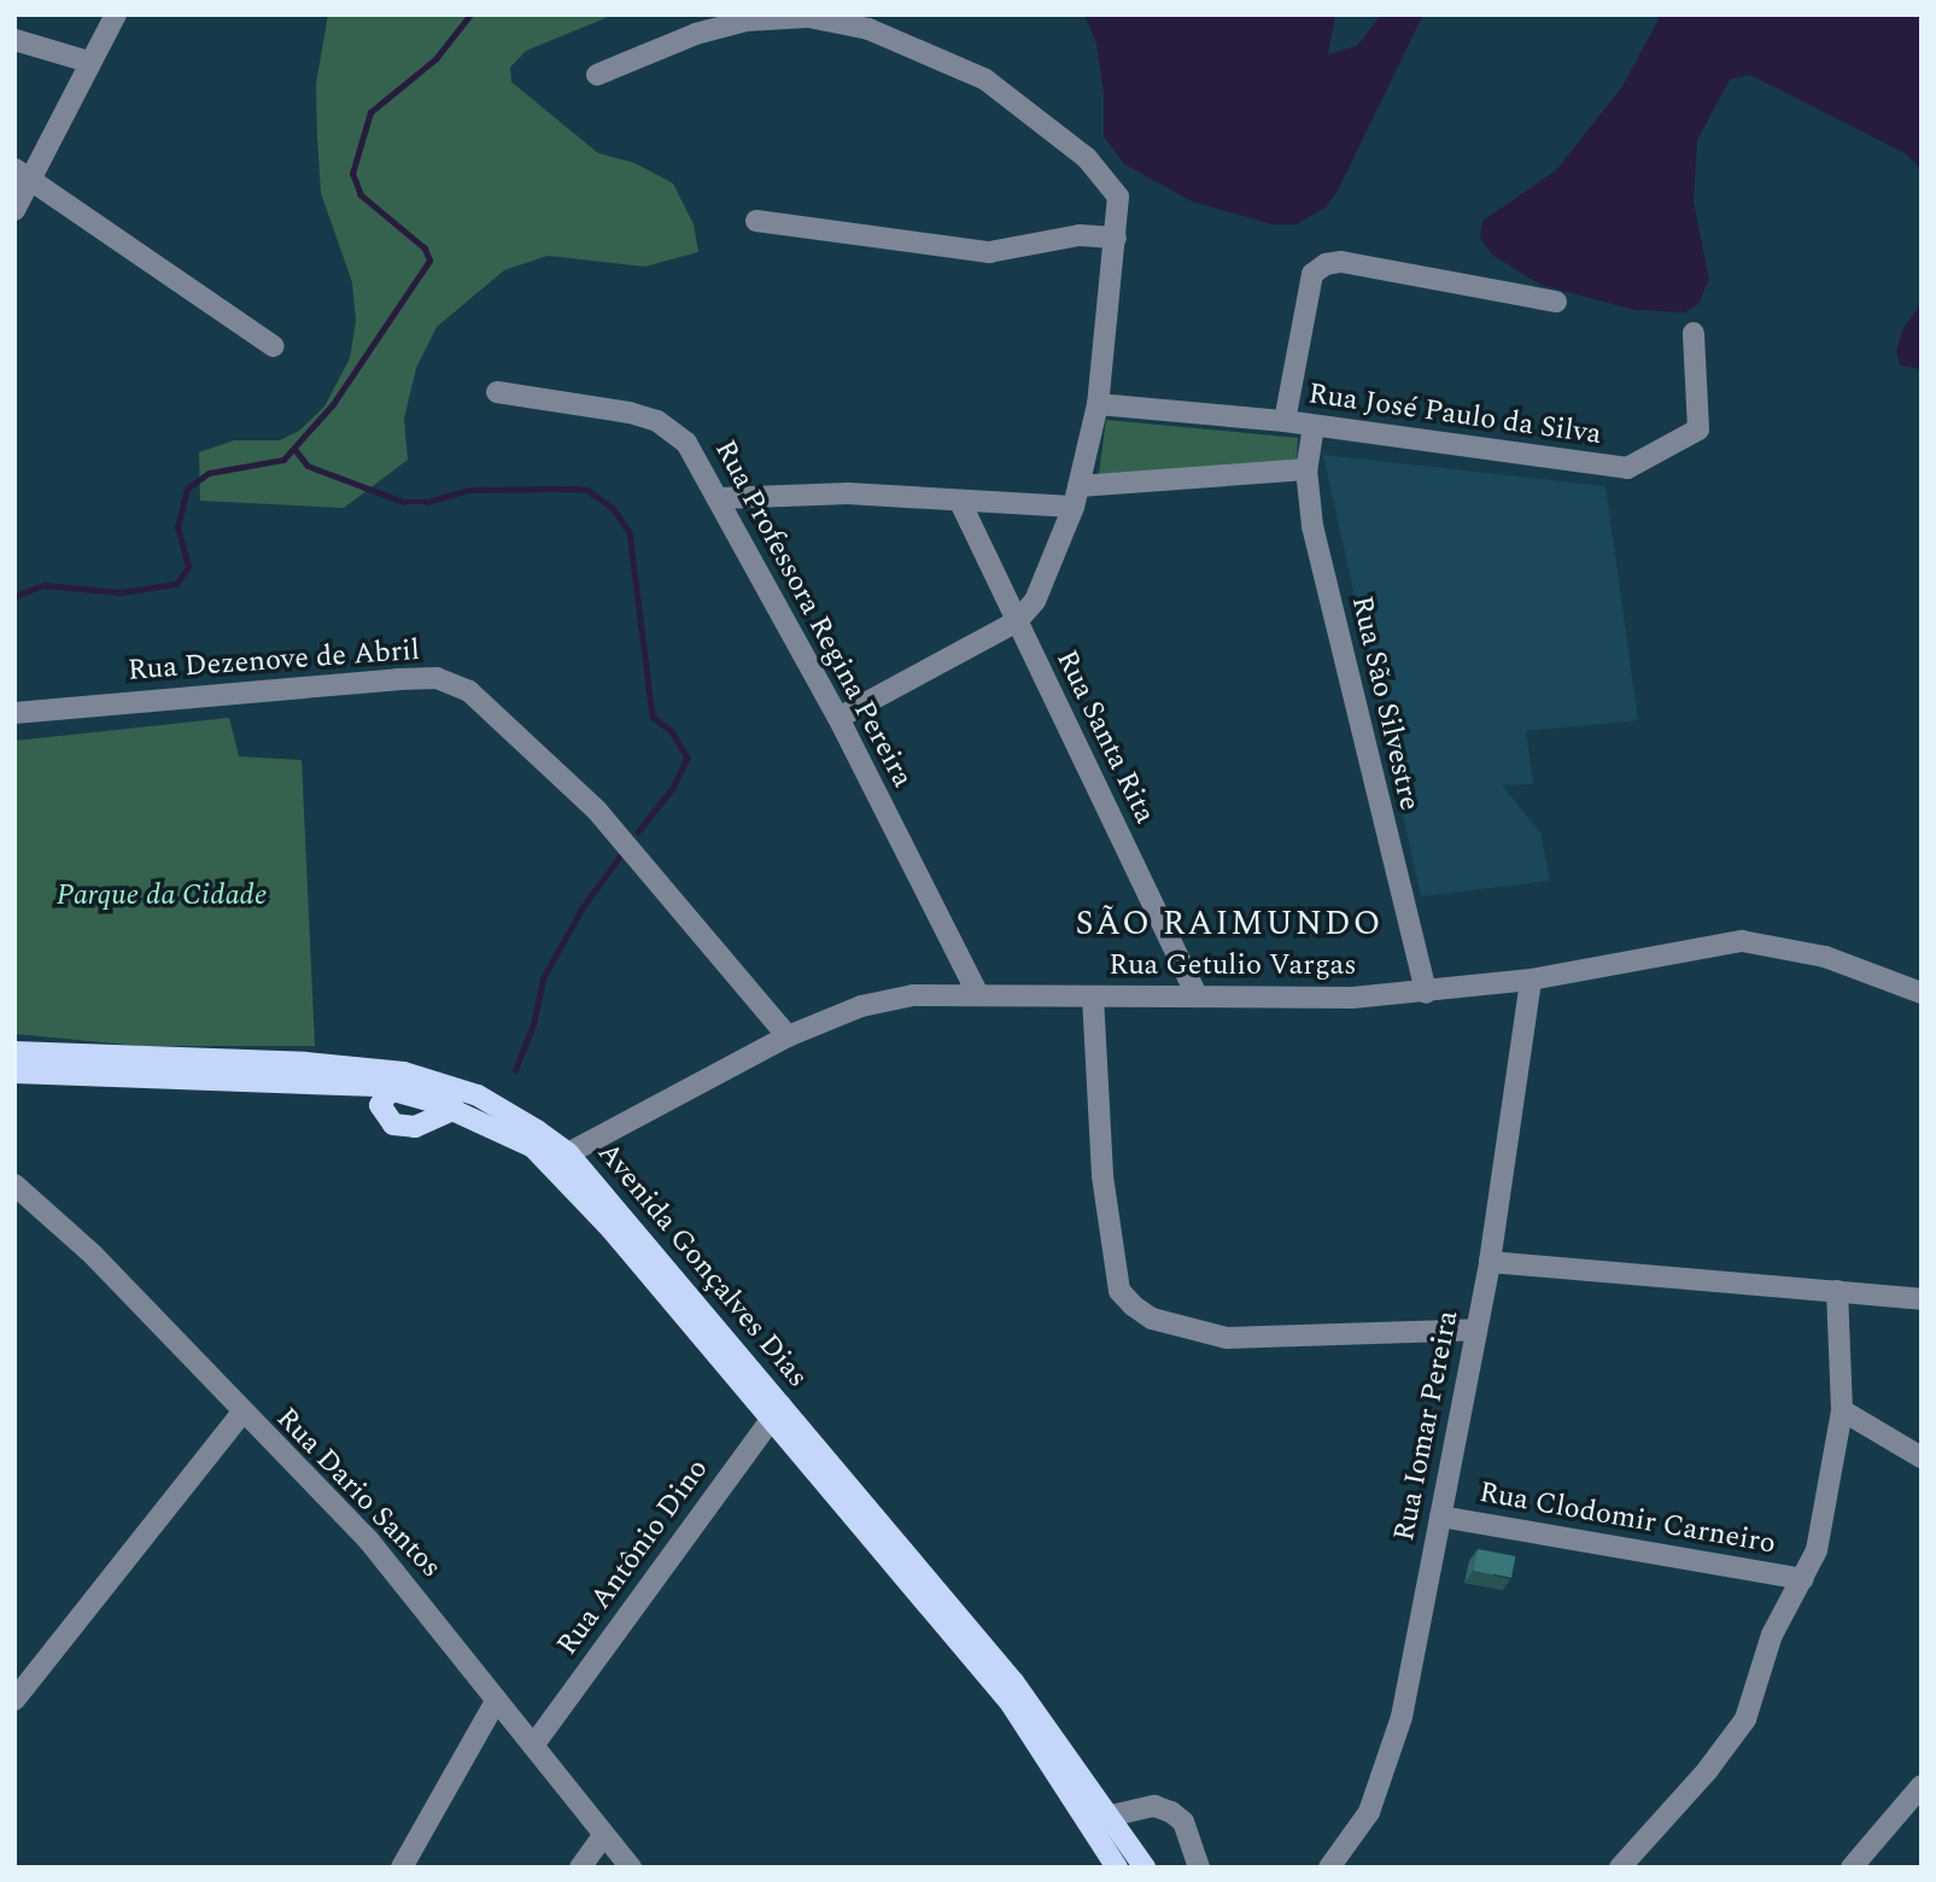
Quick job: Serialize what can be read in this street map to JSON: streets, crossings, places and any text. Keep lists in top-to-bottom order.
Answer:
{
  "streets": {
    "main road": ["Avenida Gonçalves Dias"],
    "street": [
      "Rua José Paulo da Silva",
      "Rua Professora Regina Pereira",
      "Rua Dezenove de Abril",
      "Rua São Silvestre",
      "Rua Santa Rita",
      "Rua Getulio Vargas",
      "Rua Iomar Pereira",
      "Rua Dario Santos",
      "Rua Clodomir Carneiro",
      "Rua Antônio Dino"
    ]
  },
  "crossings": [
    ["Rua José Paulo da Silva", "Rua São Silvestre"],
    ["Rua Professora Regina Pereira", "Rua Getulio Vargas"],
    ["Rua Dezenove de Abril", "Rua Getulio Vargas"],
    ["Rua São Silvestre", "Rua Getulio Vargas"],
    ["Rua Santa Rita", "Rua Getulio Vargas"],
    ["Rua Getulio Vargas", "Avenida Gonçalves Dias"],
    ["Rua Getulio Vargas", "Rua Iomar Pereira"],
    ["Avenida Gonçalves Dias", "Rua Antônio Dino"],
    ["Rua Iomar Pereira", "Rua Clodomir Carneiro"],
    ["Rua Dario Santos", "Rua Antônio Dino"]
  ],
  "districts": ["SÃO RAIMUNDO"],
  "parks": ["Parque da Cidade"]
}
